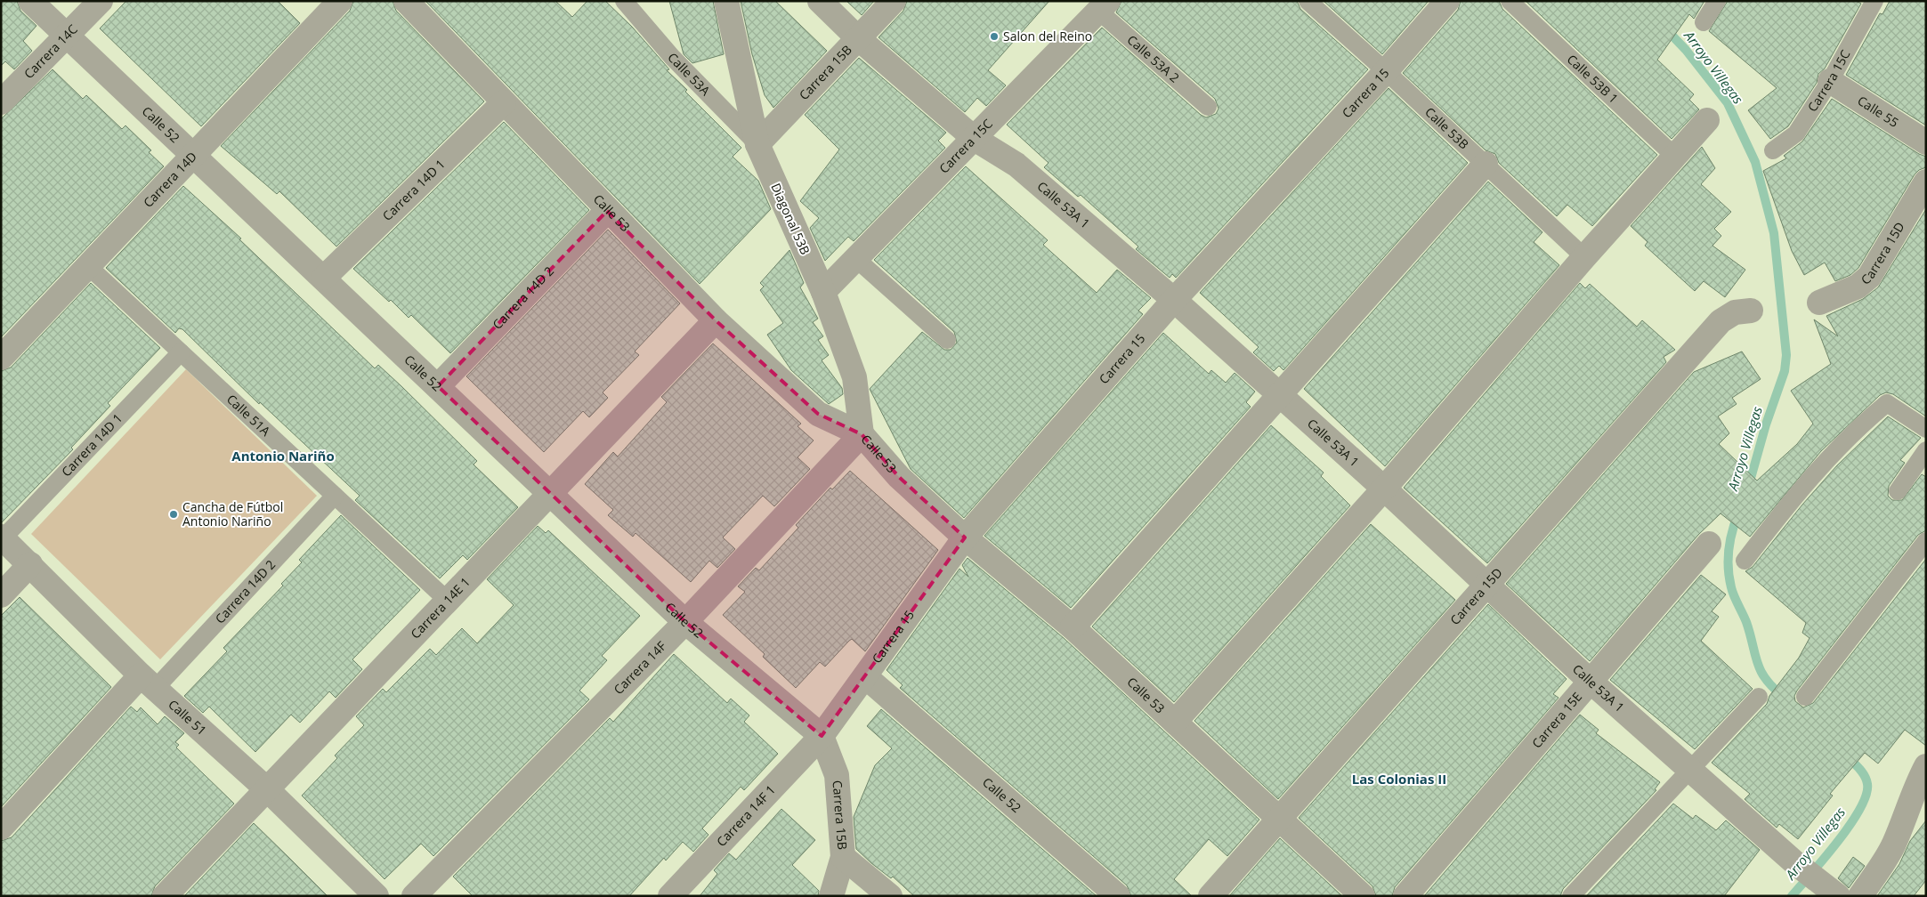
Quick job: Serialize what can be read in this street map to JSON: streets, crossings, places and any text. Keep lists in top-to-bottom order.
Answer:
{
  "streets": {
    "street": [
      "Carrera 14C",
      "Carrera 15B",
      "Carrera 15C",
      "Carrera 15",
      "Calle 55",
      "Calle 52",
      "Carrera 14D",
      "Carrera 14D 1",
      "Calle 53A 1",
      "Calle 53",
      "Diagonal 53B",
      "Carrera 15D",
      "Carrera 14D 2",
      "Carrera 14E 1",
      "Carrera 14F",
      "Calle 51",
      "Carrera 15E",
      "Carrera 14F 1"
    ],
    "lane": [
      "Calle 53A 2",
      "Calle 53A",
      "Calle 53B 1",
      "Calle 53B",
      "Calle 51A"
    ]
  },
  "crossings": [
    ["Carrera 14C", "Calle 52"],
    ["Calle 53A 2", "Carrera 15C"],
    ["Carrera 15B", "Calle 53A"],
    ["Carrera 15B", "Carrera 15"],
    ["Carrera 15B", "Calle 52"],
    ["Carrera 15B", "Calle 53A 1"],
    ["Carrera 15B", "Diagonal 53B"],
    ["Carrera 15B", "Carrera 14F 1"],
    ["Calle 53A", "Diagonal 53B"],
    ["Carrera 15C", "Calle 55"],
    ["Carrera 15C", "Calle 53A 1"],
    ["Carrera 15C", "Diagonal 53B"],
    ["Carrera 15", "Calle 52"],
    ["Carrera 15", "Calle 53B"],
    ["Carrera 15", "Calle 53A 1"],
    ["Carrera 15", "Calle 53"],
    ["Carrera 15", "Carrera 14F 1"],
    ["Calle 52", "Carrera 14D"],
    ["Calle 52", "Carrera 14D 1"],
    ["Calle 52", "Carrera 14D 2"],
    ["Calle 52", "Carrera 14E 1"],
    ["Calle 52", "Carrera 14F"],
    ["Calle 52", "Carrera 14F 1"],
    ["Carrera 14D", "Calle 51A"],
    ["Carrera 14D 1", "Calle 53"],
    ["Carrera 14D 1", "Calle 51A"],
    ["Carrera 14D 1", "Calle 51"],
    ["Calle 53A 1", "Carrera 15D"],
    ["Calle 53A 1", "Carrera 15E"],
    ["Calle 53", "Diagonal 53B"],
    ["Calle 53", "Carrera 15D"],
    ["Calle 53", "Carrera 14D 2"],
    ["Calle 53", "Carrera 14E 1"],
    ["Calle 53", "Carrera 14F"],
    ["Diagonal 53B", "Carrera 14F"],
    ["Carrera 14D 2", "Calle 51A"],
    ["Carrera 14D 2", "Calle 51"],
    ["Calle 51A", "Carrera 14E 1"],
    ["Carrera 14E 1", "Calle 51"]
  ],
  "districts": ["Antonio Nariño", "Las Colonias II"],
  "water": ["Arroyo Villegas"],
  "places": ["Salon del Reino", "Cancha de Fútbol Antonio Nariño"]
}
